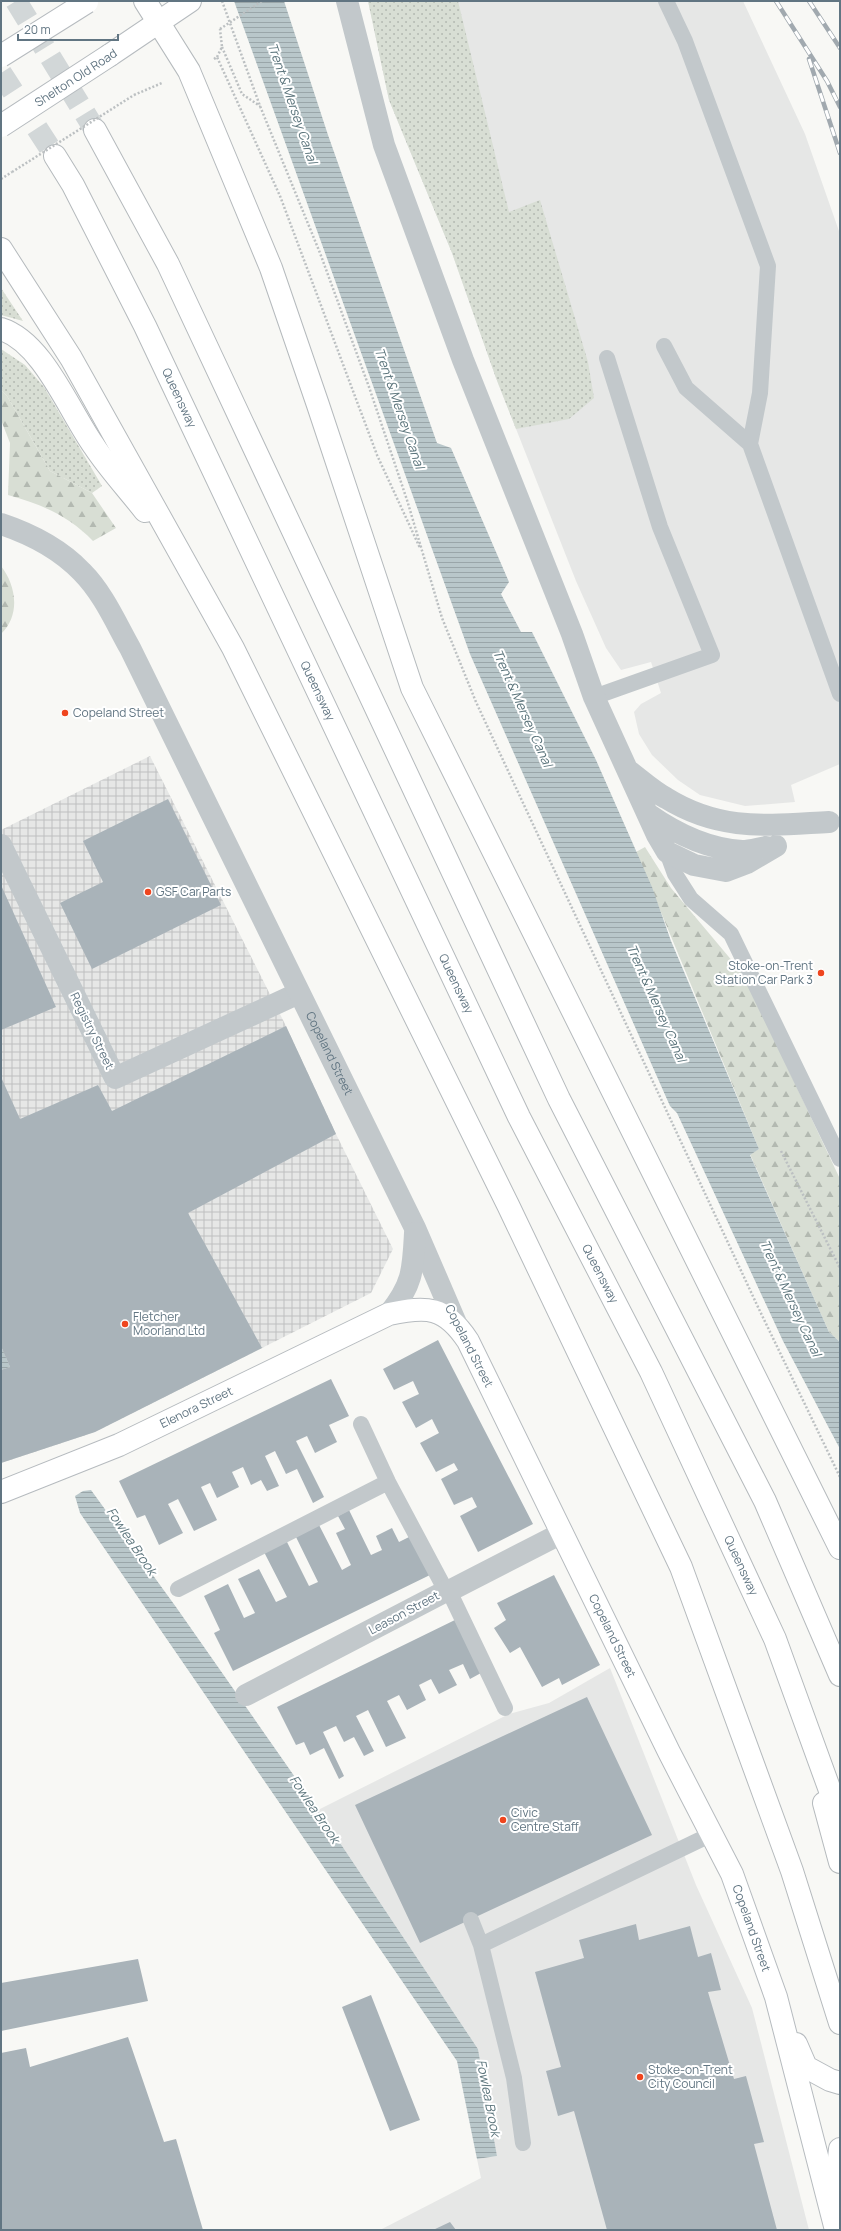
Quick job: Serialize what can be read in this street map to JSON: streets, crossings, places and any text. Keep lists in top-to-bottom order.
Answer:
{
  "streets": {
    "main road": [
      "Shelton Old Road",
      "Queensway",
      "Copeland Street",
      "Elenora Street"
    ],
    "street": ["Registry Street", "Leason Street"]
  },
  "crossings": [
    ["Registry Street", "Copeland Street"],
    ["Copeland Street", "Elenora Street"],
    ["Copeland Street", "Leason Street"]
  ],
  "water": ["Trent & Mersey Canal", "Fowlea Brook"],
  "places": [
    "Copeland Street",
    "GSF Car Parts",
    "Stoke-on-Trent Station Car Park 3",
    "Fletcher Moorland Ltd",
    "Civic Centre Staff",
    "Stoke-on-Trent City Council"
  ],
  "scale_bar": "20 m"
}
